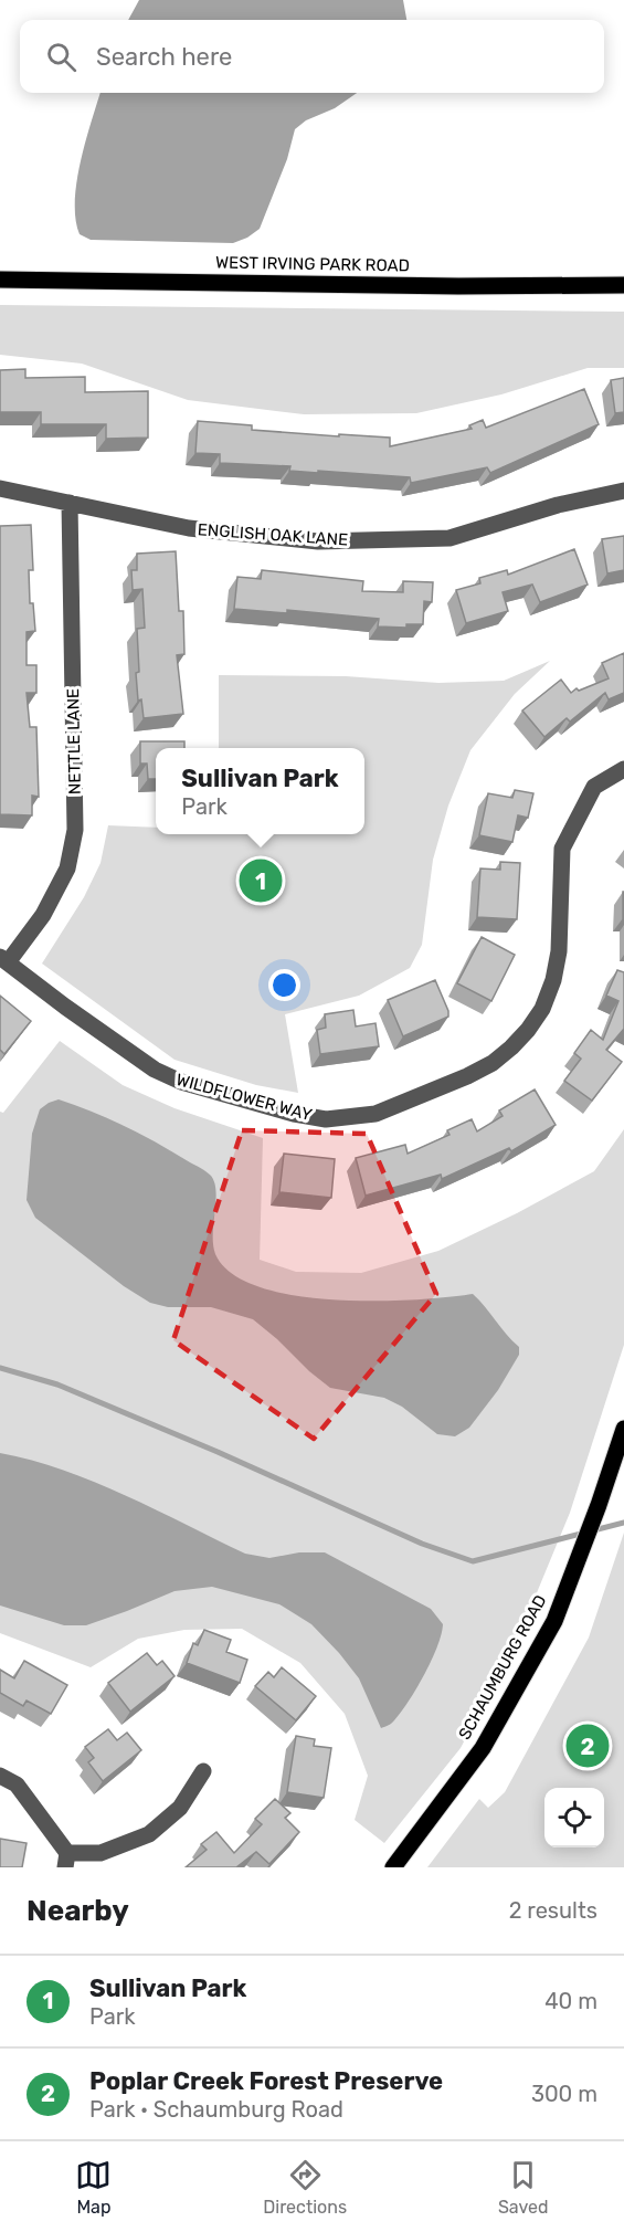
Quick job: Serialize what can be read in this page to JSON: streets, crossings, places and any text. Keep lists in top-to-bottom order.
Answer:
{
  "streets": {
    "main road": ["WEST IRVING PARK ROAD", "SCHAUMBURG ROAD"],
    "street": ["ENGLISH OAK LANE", "NETTLE LANE", "WILDFLOWER WAY"]
  },
  "crossings": [
    ["ENGLISH OAK LANE", "NETTLE LANE"],
    ["NETTLE LANE", "WILDFLOWER WAY"]
  ],
  "page": {
    "search": "Search here",
    "popup": ["Sullivan Park", "Park"],
    "pins": ["1", "2"],
    "heading": ["Nearby", "2 results"],
    "list": [
      {
        "mark": "1",
        "name": "Sullivan Park",
        "note": "Park",
        "value": "40 m"
      },
      {
        "mark": "2",
        "name": "Poplar Creek Forest Preserve",
        "note": "Park · Schaumburg Road",
        "value": "300 m"
      }
    ],
    "nav": ["Map", "Directions", "Saved"]
  }
}
